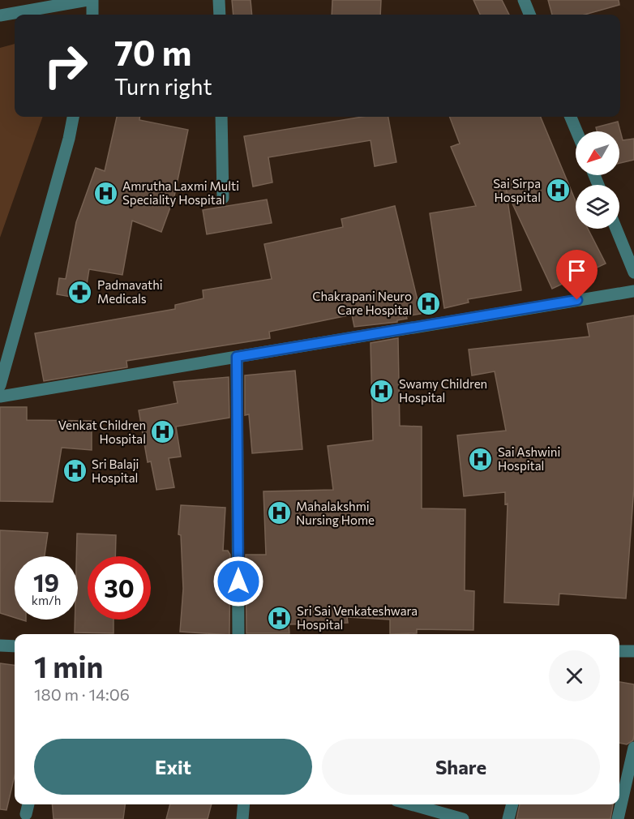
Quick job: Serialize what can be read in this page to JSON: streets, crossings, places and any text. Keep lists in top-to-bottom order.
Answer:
{
  "places": {
    "hospital": [
      "Sai Sirpa Hospital",
      "Amrutha Laxmi Multi Speciality Hospital",
      "Chakrapani Neuro Care Hospital",
      "Swamy Children Hospital",
      "Venkat Children Hospital",
      "Sai Ashwini Hospital",
      "Sri Balaji Hospital",
      "Mahalakshmi Nursing Home",
      "Sri Sai Venkateshwara Hospital"
    ],
    "pharmacy": ["Padmavathi Medicals"]
  },
  "north": "bottom left",
  "page": {
    "turn": ["70 m", "Turn right"],
    "speed": "19 km/h",
    "limit": "30",
    "heading": ["1 min", "180 m · 14:06"],
    "buttons": ["Exit", "Share"]
  }
}
